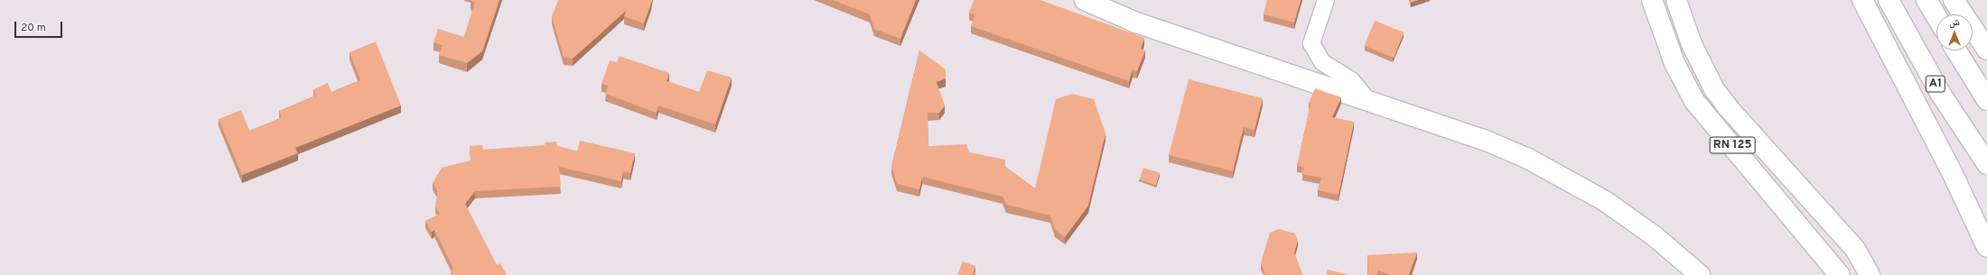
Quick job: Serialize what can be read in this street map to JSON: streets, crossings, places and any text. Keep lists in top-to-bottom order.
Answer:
{
  "streets": {
    "main road": ["A1", "RN 125"]
  },
  "scale_bar": "20 m",
  "north": "top"
}
